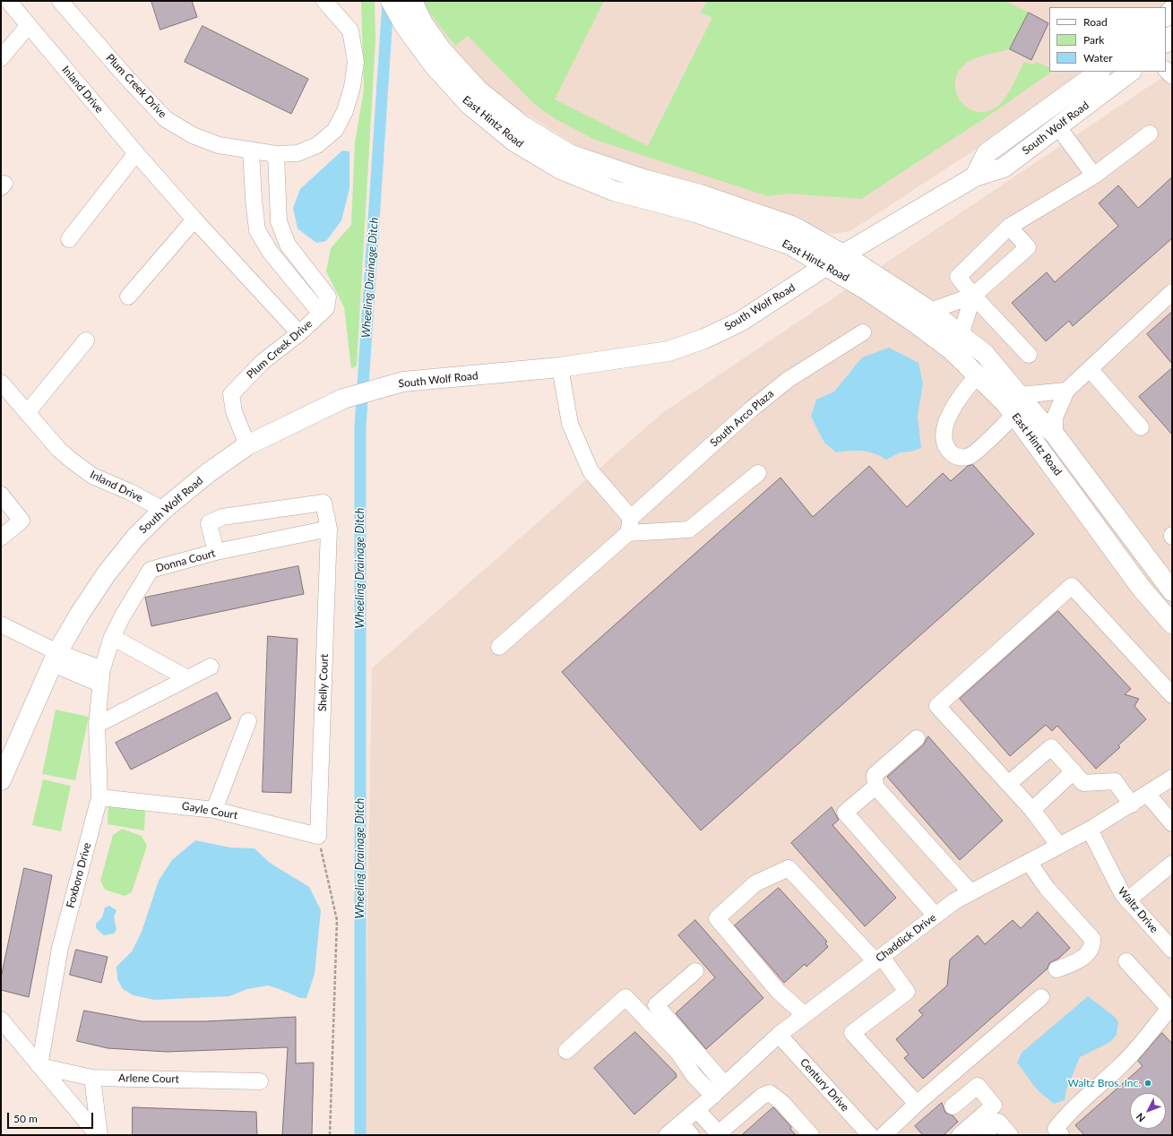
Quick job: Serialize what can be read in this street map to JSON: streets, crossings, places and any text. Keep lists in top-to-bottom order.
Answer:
{
  "streets": {
    "main road": ["East Hintz Road", "South Wolf Road"],
    "street": [
      "Plum Creek Drive",
      "Inland Drive",
      "South Arco Plaza",
      "Donna Court",
      "Shelly Court",
      "Gayle Court",
      "Foxboro Drive",
      "Waltz Drive",
      "Chaddick Drive",
      "Arlene Court",
      "Century Drive"
    ]
  },
  "crossings": [
    ["Plum Creek Drive", "Inland Drive"],
    ["Plum Creek Drive", "South Wolf Road"],
    ["Inland Drive", "South Wolf Road"],
    ["East Hintz Road", "South Wolf Road"],
    ["Donna Court", "Shelly Court"],
    ["Donna Court", "Foxboro Drive"],
    ["Shelly Court", "Gayle Court"],
    ["Gayle Court", "Foxboro Drive"],
    ["Foxboro Drive", "Arlene Court"],
    ["Waltz Drive", "Chaddick Drive"],
    ["Chaddick Drive", "Century Drive"]
  ],
  "water": ["Wheeling Drainage Ditch"],
  "places": ["Waltz Bros. Inc."],
  "legend": ["Road", "Park", "Water"],
  "scale_bar": "50 m",
  "north": "bottom left"
}
